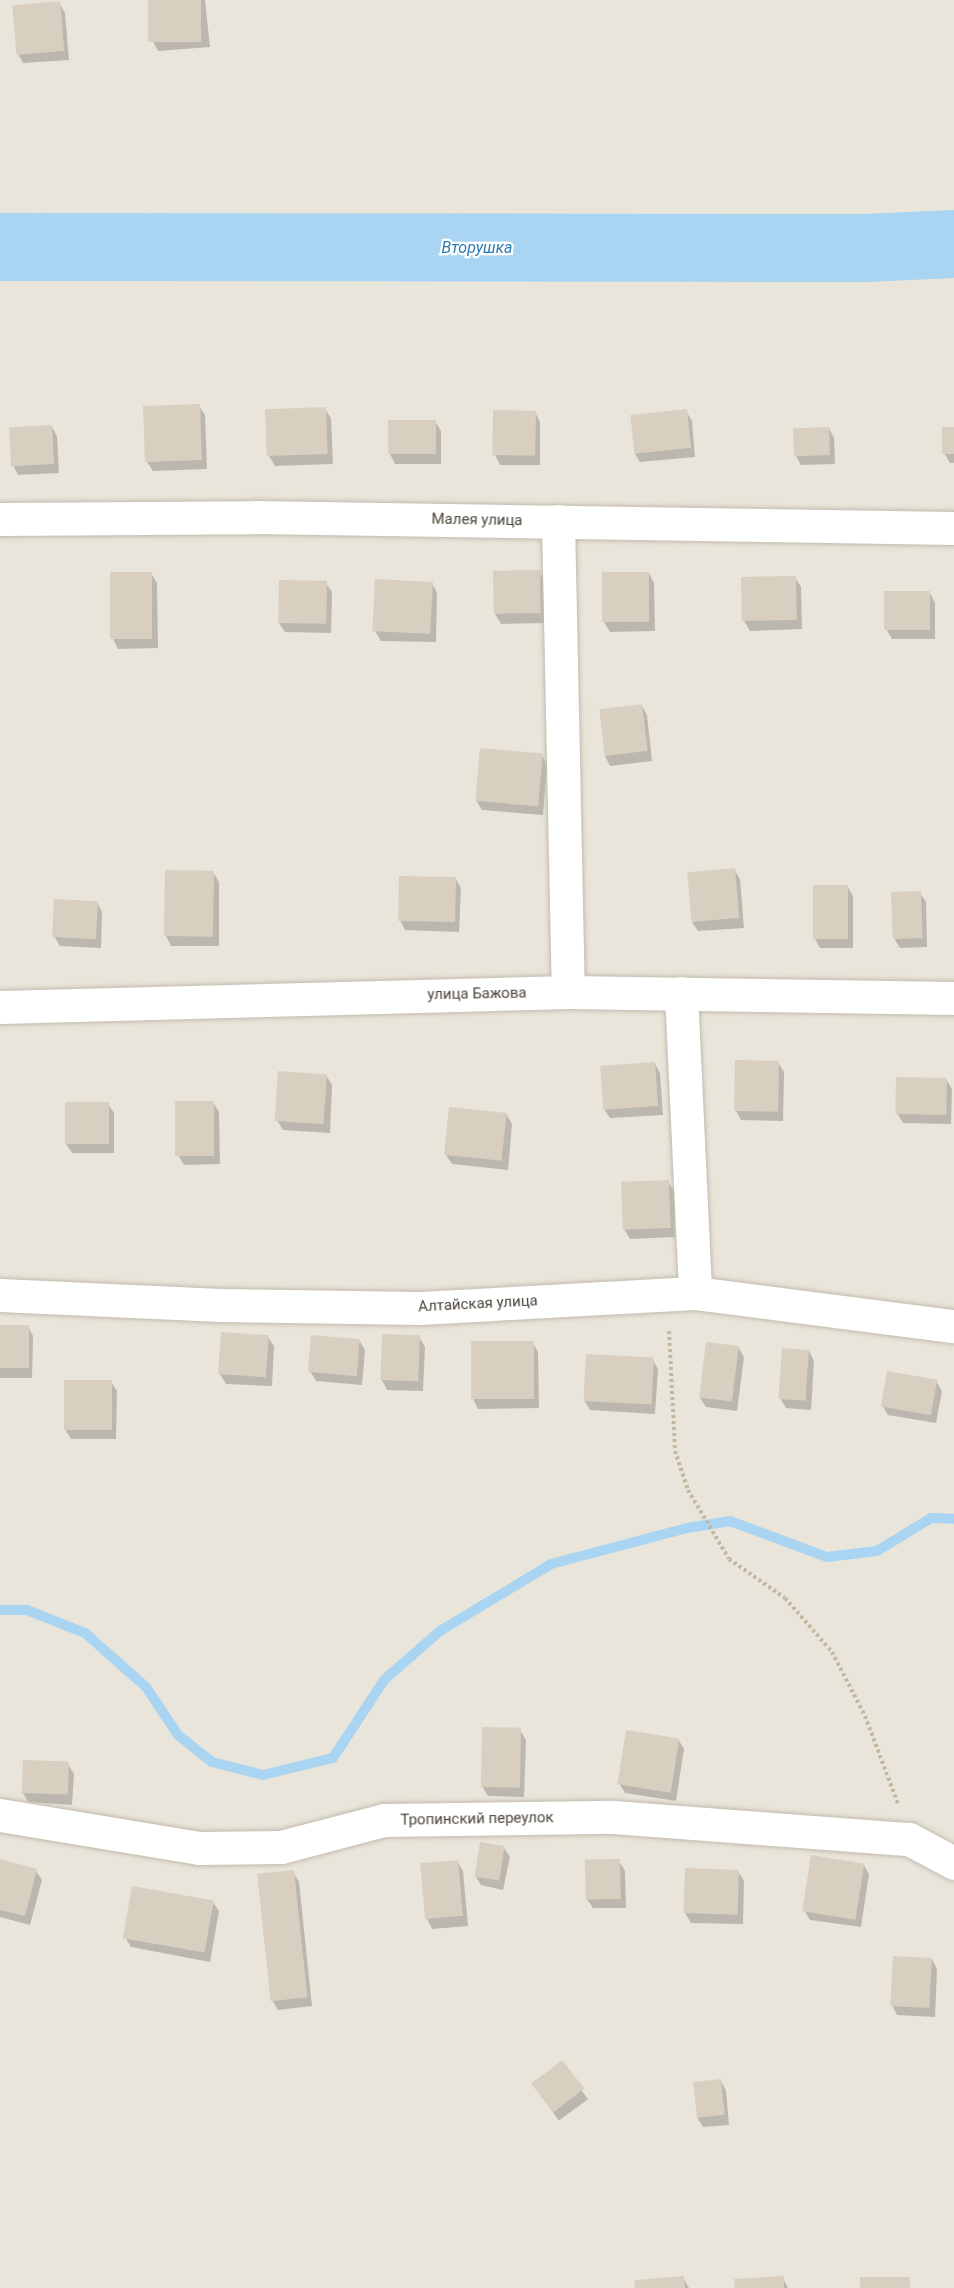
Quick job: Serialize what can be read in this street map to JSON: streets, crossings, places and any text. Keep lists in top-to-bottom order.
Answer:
{
  "streets": {
    "street": [
      "Малея улица",
      "улица Бажова",
      "Алтайская улица",
      "Тропинский переулок"
    ]
  },
  "water": ["Вторушка"]
}
